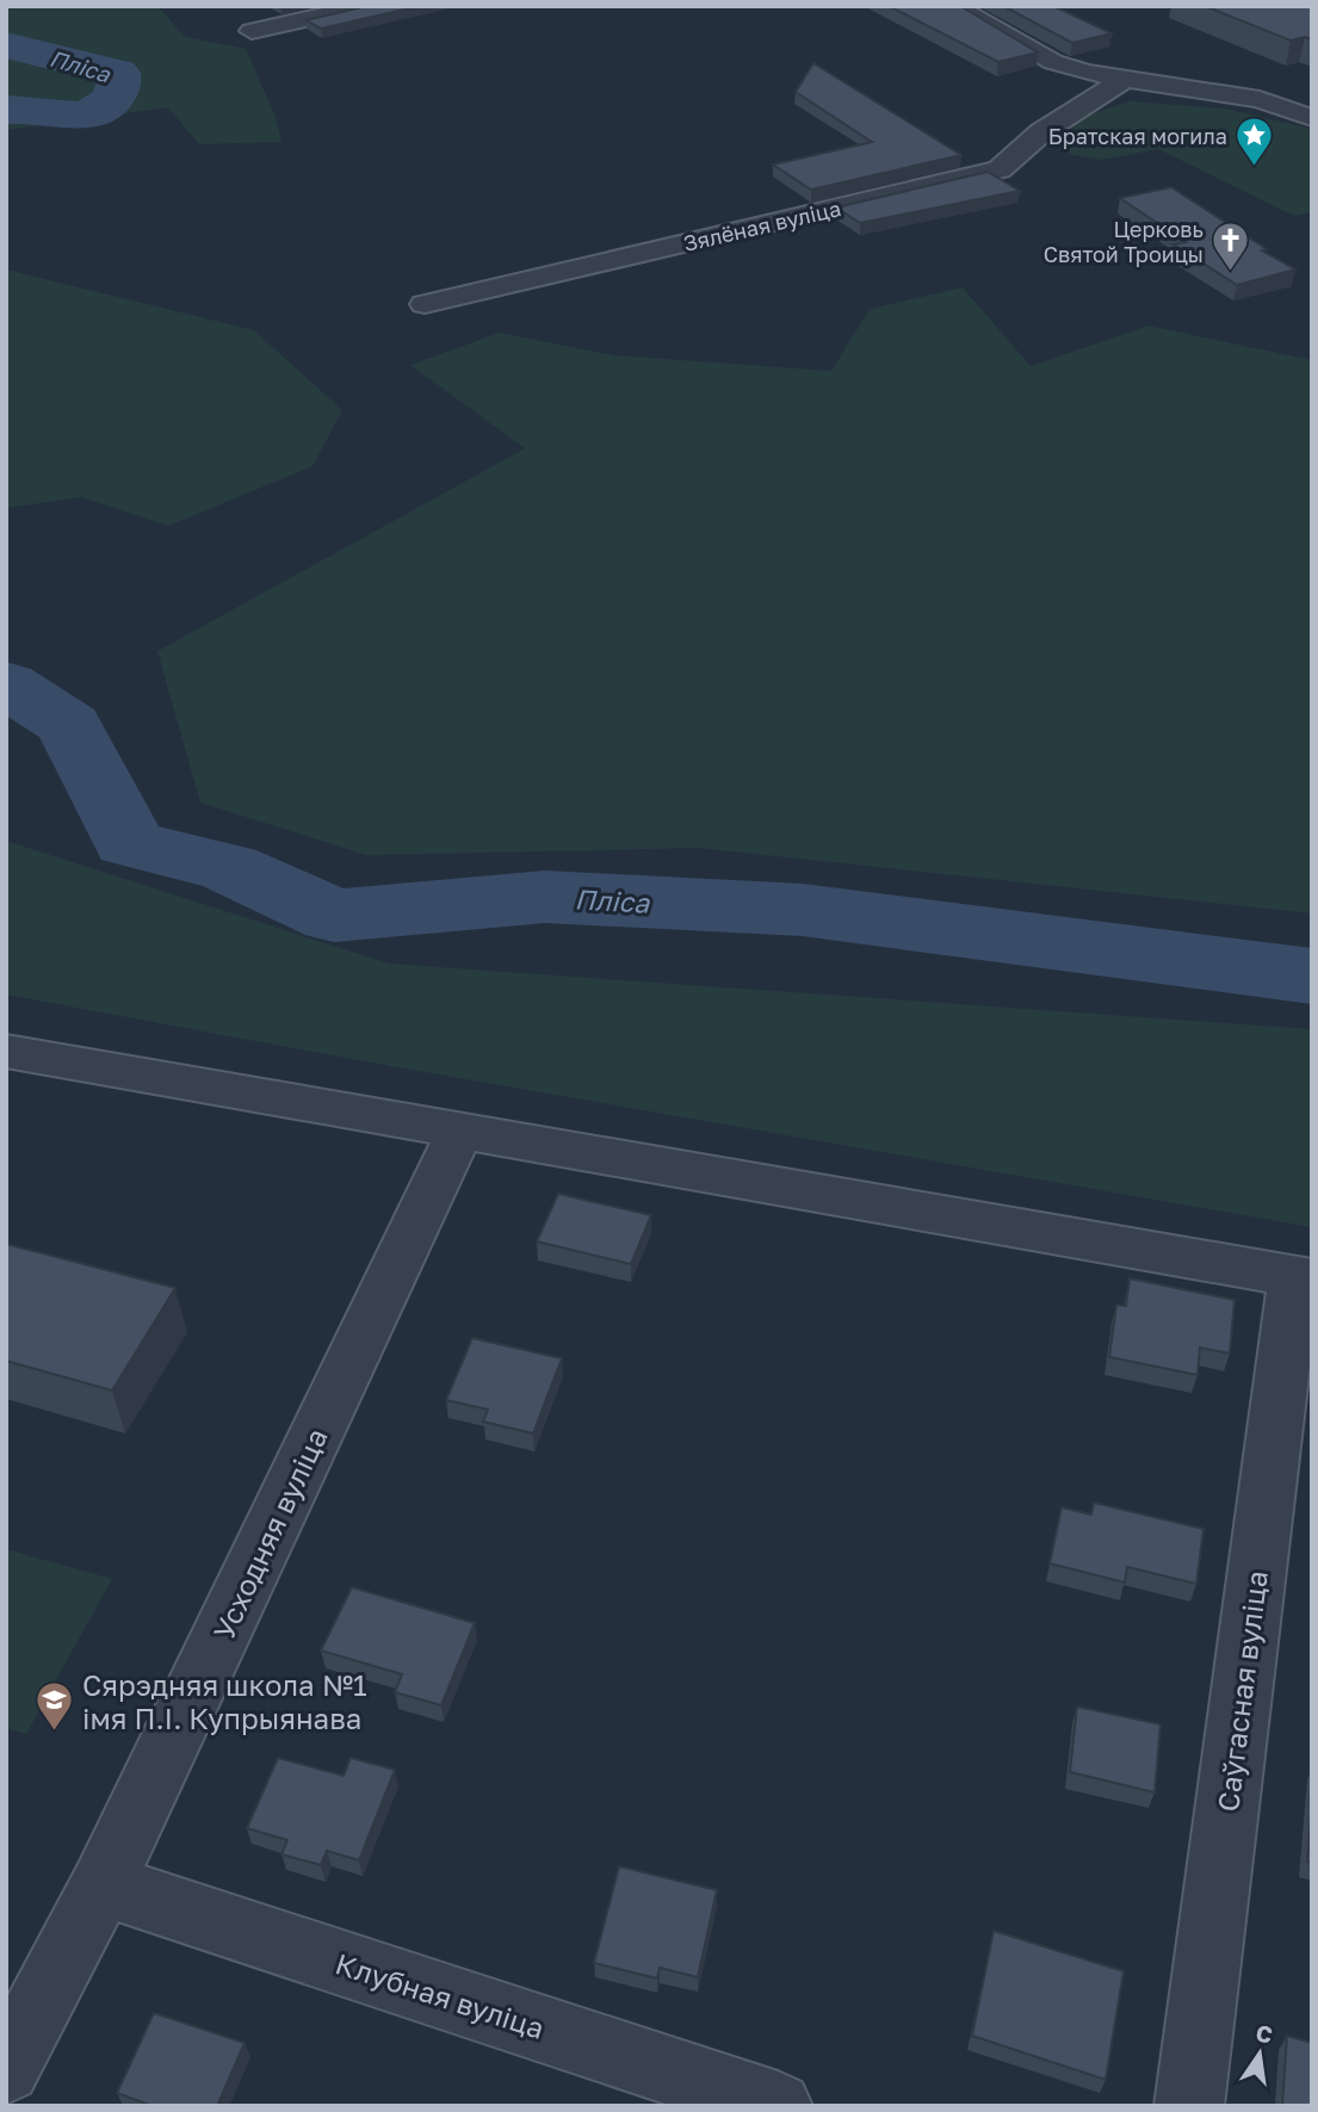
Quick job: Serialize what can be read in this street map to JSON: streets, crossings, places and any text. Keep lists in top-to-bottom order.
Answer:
{
  "streets": {
    "street": [
      "Зялёная вуліца",
      "Усходняя вуліца",
      "Саўгасная вуліца",
      "Клубная вуліца"
    ]
  },
  "crossings": [
    ["Усходняя вуліца", "Клубная вуліца"]
  ],
  "water": ["Пліса"],
  "places": {
    "place": ["Братская могила"],
    "church": ["Церковь Святой Троицы"],
    "school or university": ["Сярэдняя школа №1 імя П.І. Купрыянава"]
  },
  "north": "top"
}
